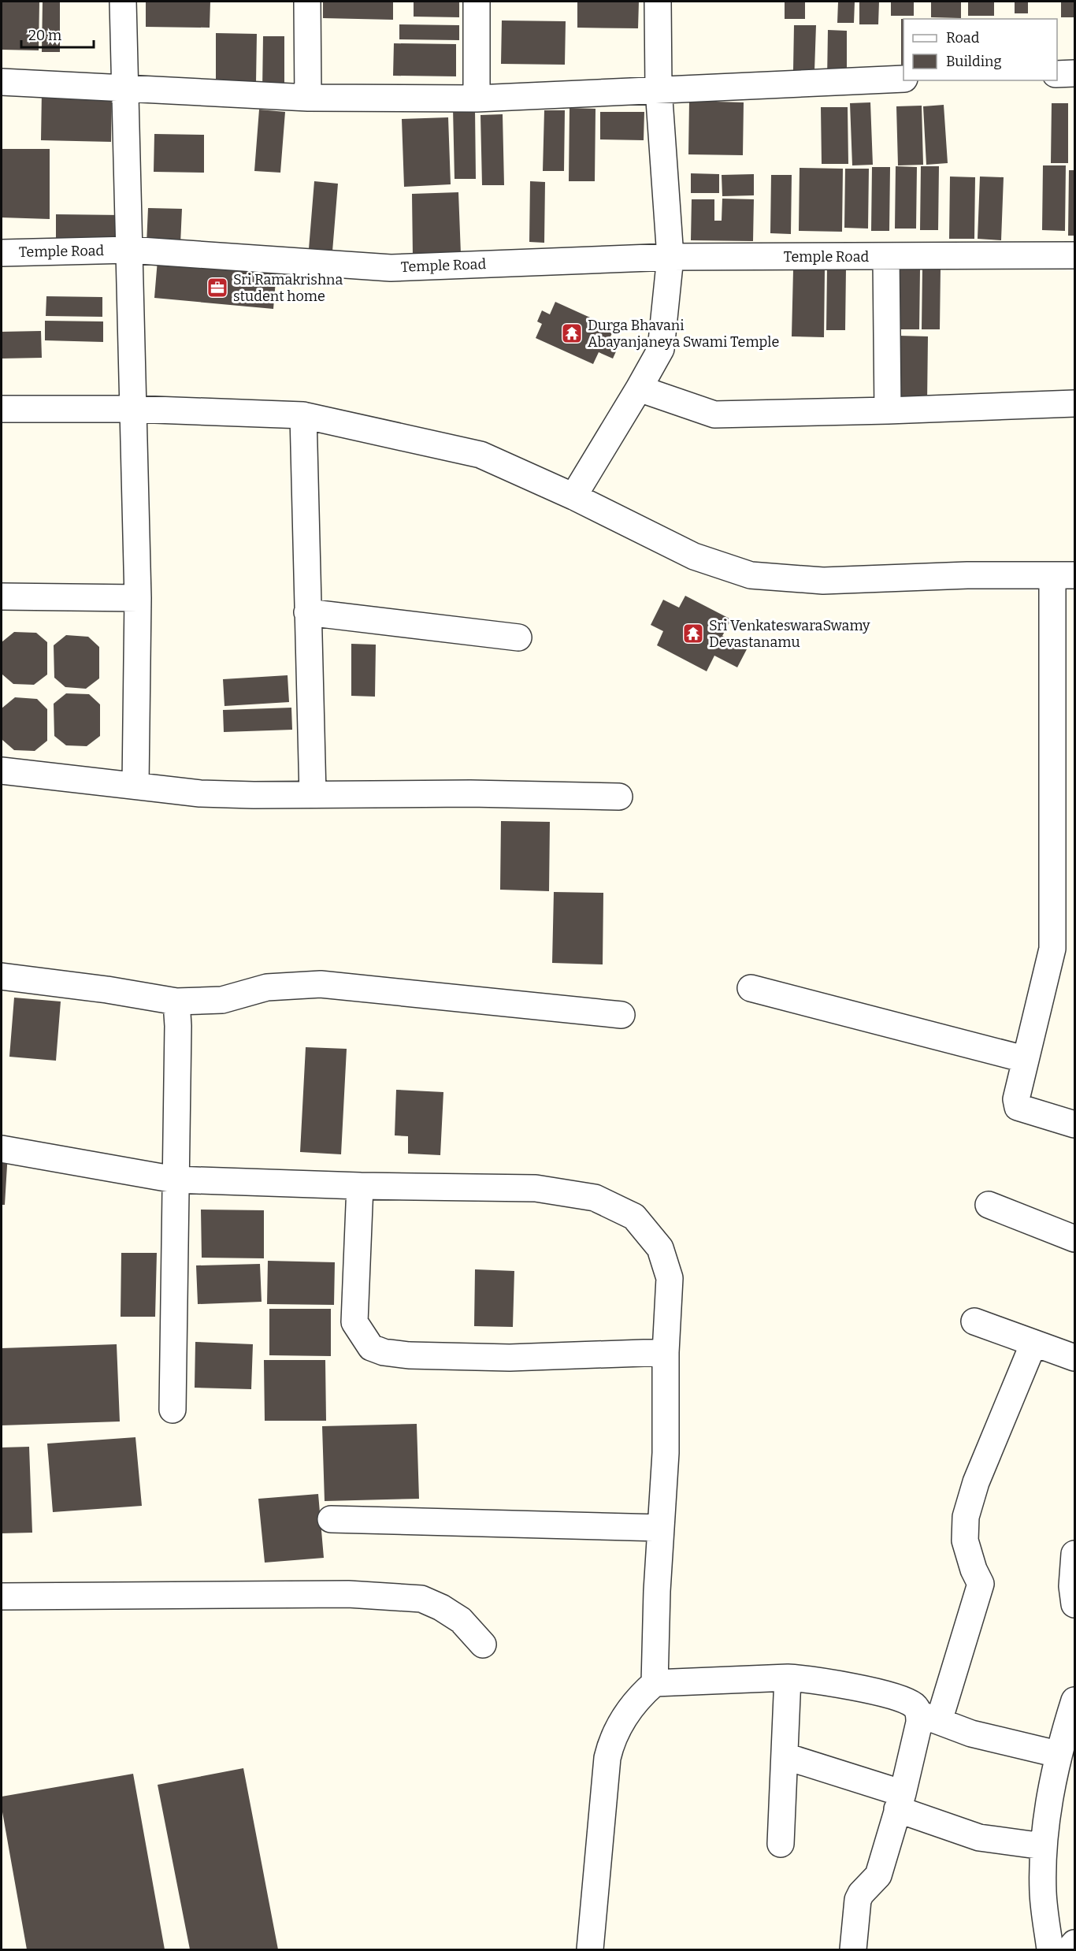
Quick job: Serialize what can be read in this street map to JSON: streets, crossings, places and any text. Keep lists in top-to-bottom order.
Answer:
{
  "streets": {
    "street": ["Temple Road"]
  },
  "places": {
    "office": ["Sri Ramakrishna student home"],
    "temple": ["Durga Bhavani Abayanjaneya Swami Temple", "Sri VenkateswaraSwamy Devastanamu"]
  },
  "legend": ["Road", "Building"],
  "scale_bar": "20 m"
}
